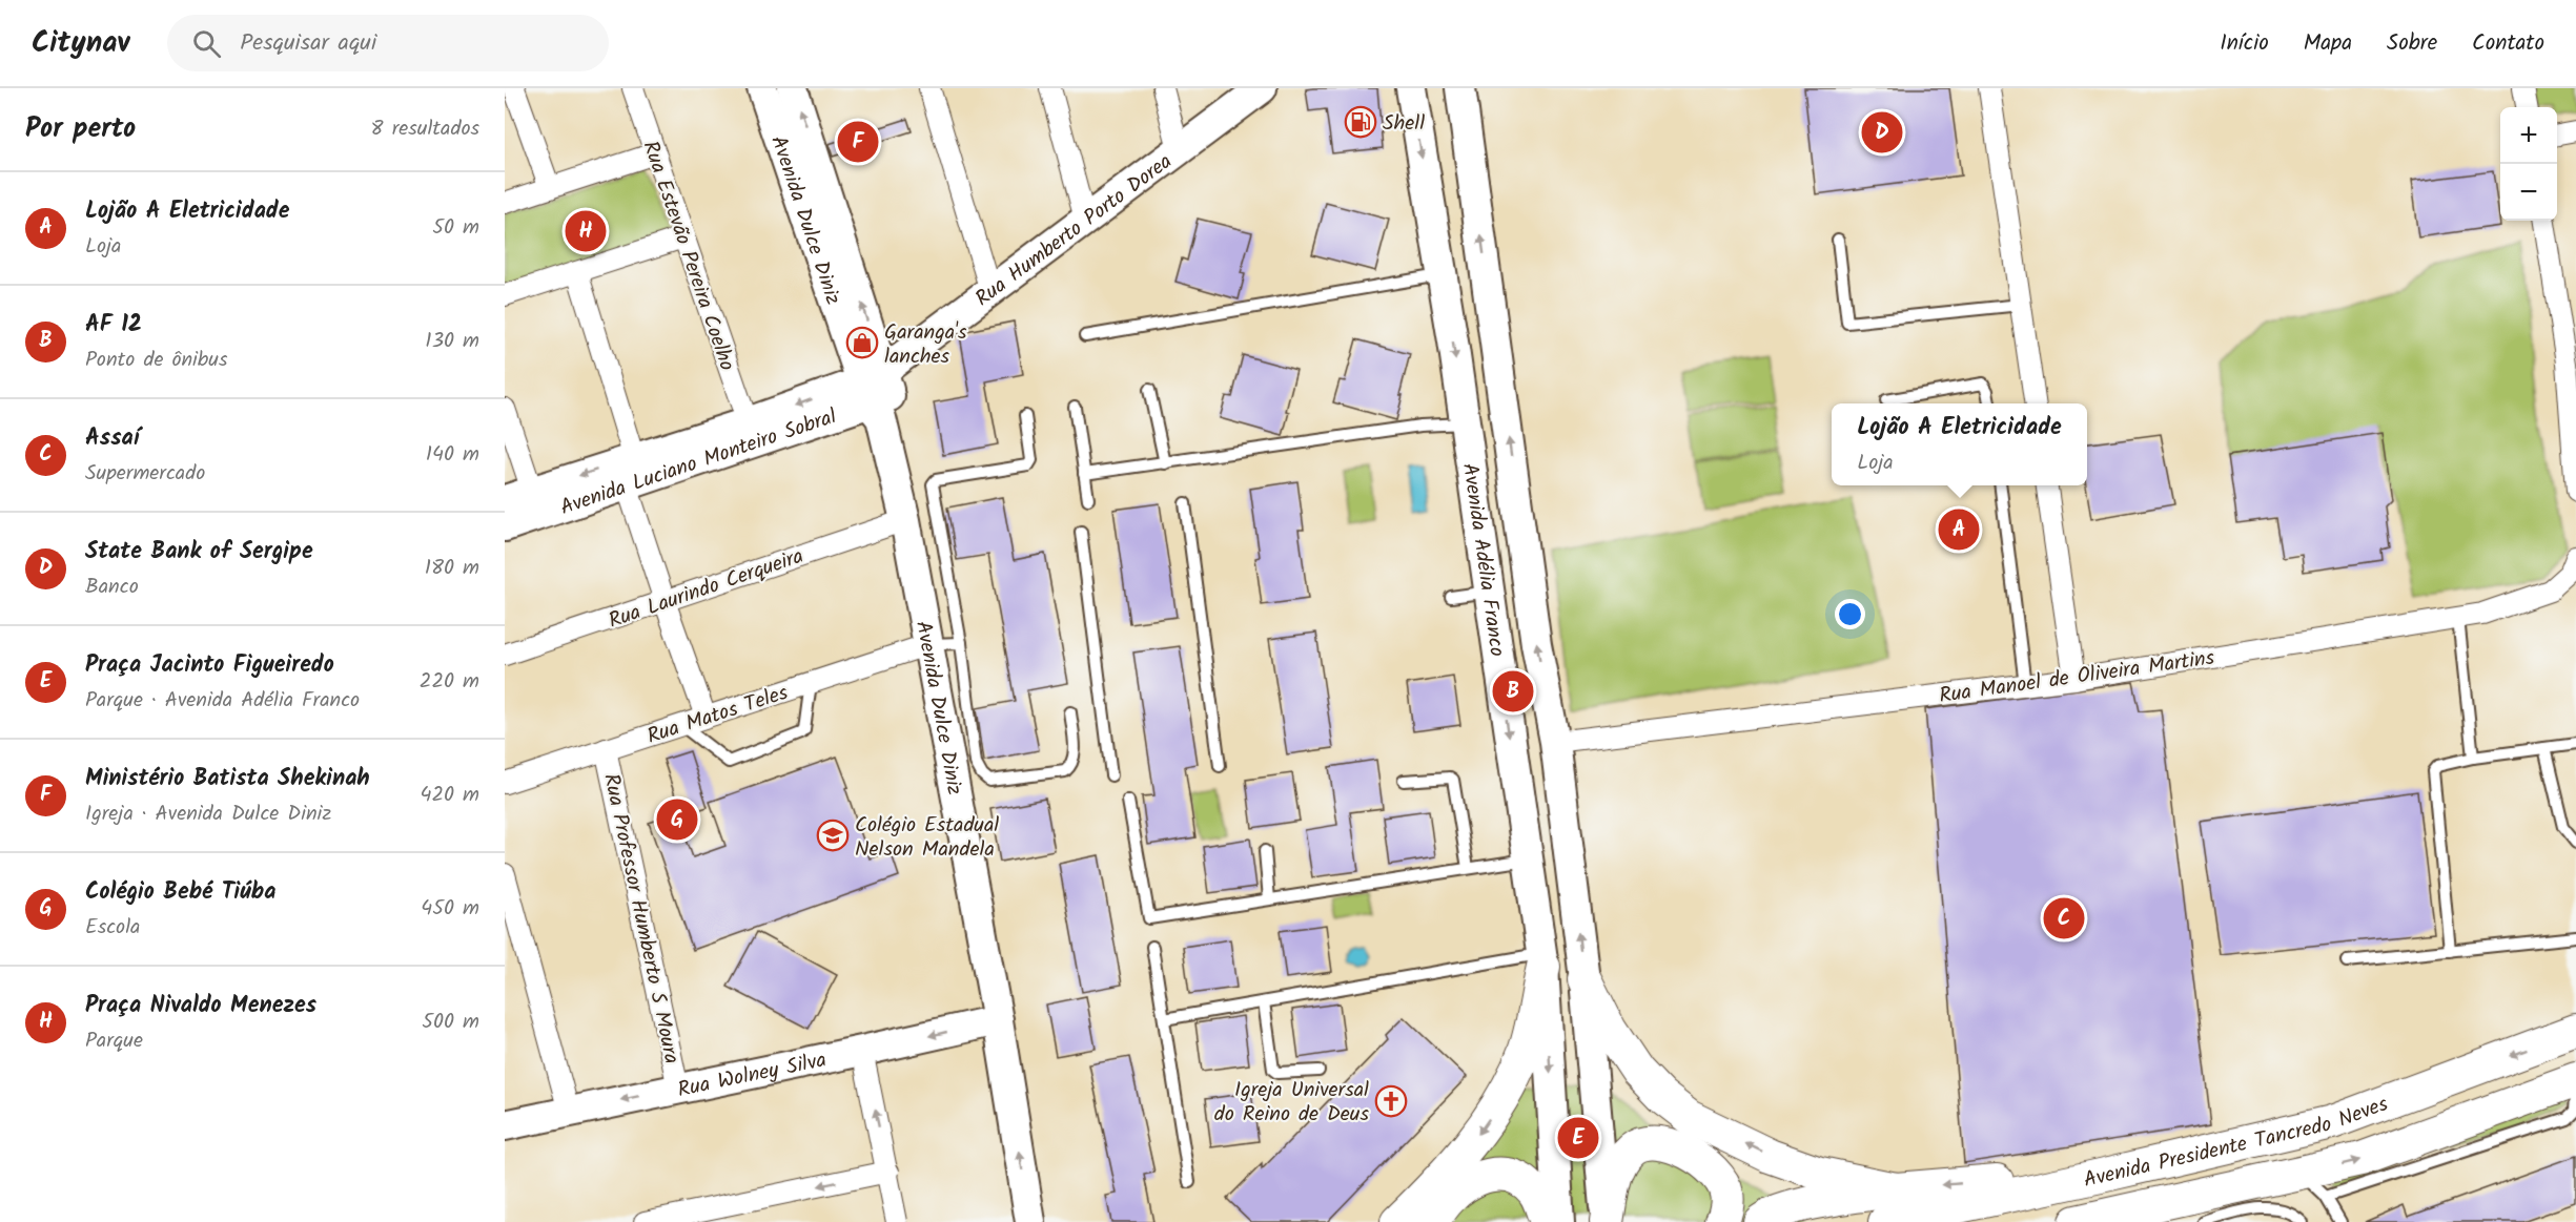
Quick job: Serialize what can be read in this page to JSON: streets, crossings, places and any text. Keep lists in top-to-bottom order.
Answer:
{
  "streets": {
    "main road": ["Avenida Presidente Tancredo Neves"],
    "street": [
      "Avenida Dulce Diniz",
      "Rua Humberto Porto Dorea",
      "Rua Estevão Pereira Coelho",
      "Avenida Luciano Monteiro Sobral",
      "Avenida Adélia Franco",
      "Rua Laurindo Cerqueira",
      "Rua Manoel de Oliveira Martins",
      "Rua Matos Teles",
      "Rua Professor Humberto S Moura",
      "Rua Wolney Silva"
    ]
  },
  "crossings": [
    ["Avenida Dulce Diniz", "Rua Humberto Porto Dorea"],
    ["Avenida Dulce Diniz", "Avenida Luciano Monteiro Sobral"],
    ["Avenida Dulce Diniz", "Rua Laurindo Cerqueira"],
    ["Avenida Dulce Diniz", "Rua Matos Teles"],
    ["Avenida Dulce Diniz", "Rua Wolney Silva"],
    ["Rua Humberto Porto Dorea", "Avenida Luciano Monteiro Sobral"],
    ["Avenida Adélia Franco", "Rua Manoel de Oliveira Martins"],
    ["Rua Matos Teles", "Rua Professor Humberto S Moura"],
    ["Rua Professor Humberto S Moura", "Rua Wolney Silva"]
  ],
  "one_way": ["Rua Wolney Silva"],
  "places": {
    "fuel station": ["Shell"],
    "shop": ["Garanga's lanches"],
    "school or university": ["Colégio Estadual Nelson Mandela"],
    "church": ["Igreja Universal do Reino de Deus"]
  },
  "page": {
    "header": "Citynav",
    "search": "Pesquisar aqui",
    "nav": [
      "Início",
      "Mapa",
      "Sobre",
      "Contato"
    ],
    "heading": ["Por perto", "8 resultados"],
    "map_buttons": ["+", "−"],
    "pins": [
      "D",
      "F",
      "H",
      "A",
      "B",
      "G",
      "C",
      "E"
    ],
    "list": [
      {
        "mark": "A",
        "name": "Lojão A Eletricidade",
        "note": "Loja",
        "value": "50 m"
      },
      {
        "mark": "B",
        "name": "AF 12",
        "note": "Ponto de ônibus",
        "value": "130 m"
      },
      {
        "mark": "C",
        "name": "Assaí",
        "note": "Supermercado",
        "value": "140 m"
      },
      {
        "mark": "D",
        "name": "State Bank of Sergipe",
        "note": "Banco",
        "value": "180 m"
      },
      {
        "mark": "E",
        "name": "Praça Jacinto Figueiredo",
        "note": "Parque · Avenida Adélia Franco",
        "value": "220 m"
      },
      {
        "mark": "F",
        "name": "Ministério Batista Shekinah",
        "note": "Igreja · Avenida Dulce Diniz",
        "value": "420 m"
      },
      {
        "mark": "G",
        "name": "Colégio Bebé Tiúba",
        "note": "Escola",
        "value": "450 m"
      },
      {
        "mark": "H",
        "name": "Praça Nivaldo Menezes",
        "note": "Parque",
        "value": "500 m"
      }
    ],
    "popup": ["Lojão A Eletricidade", "Loja"]
  }
}
